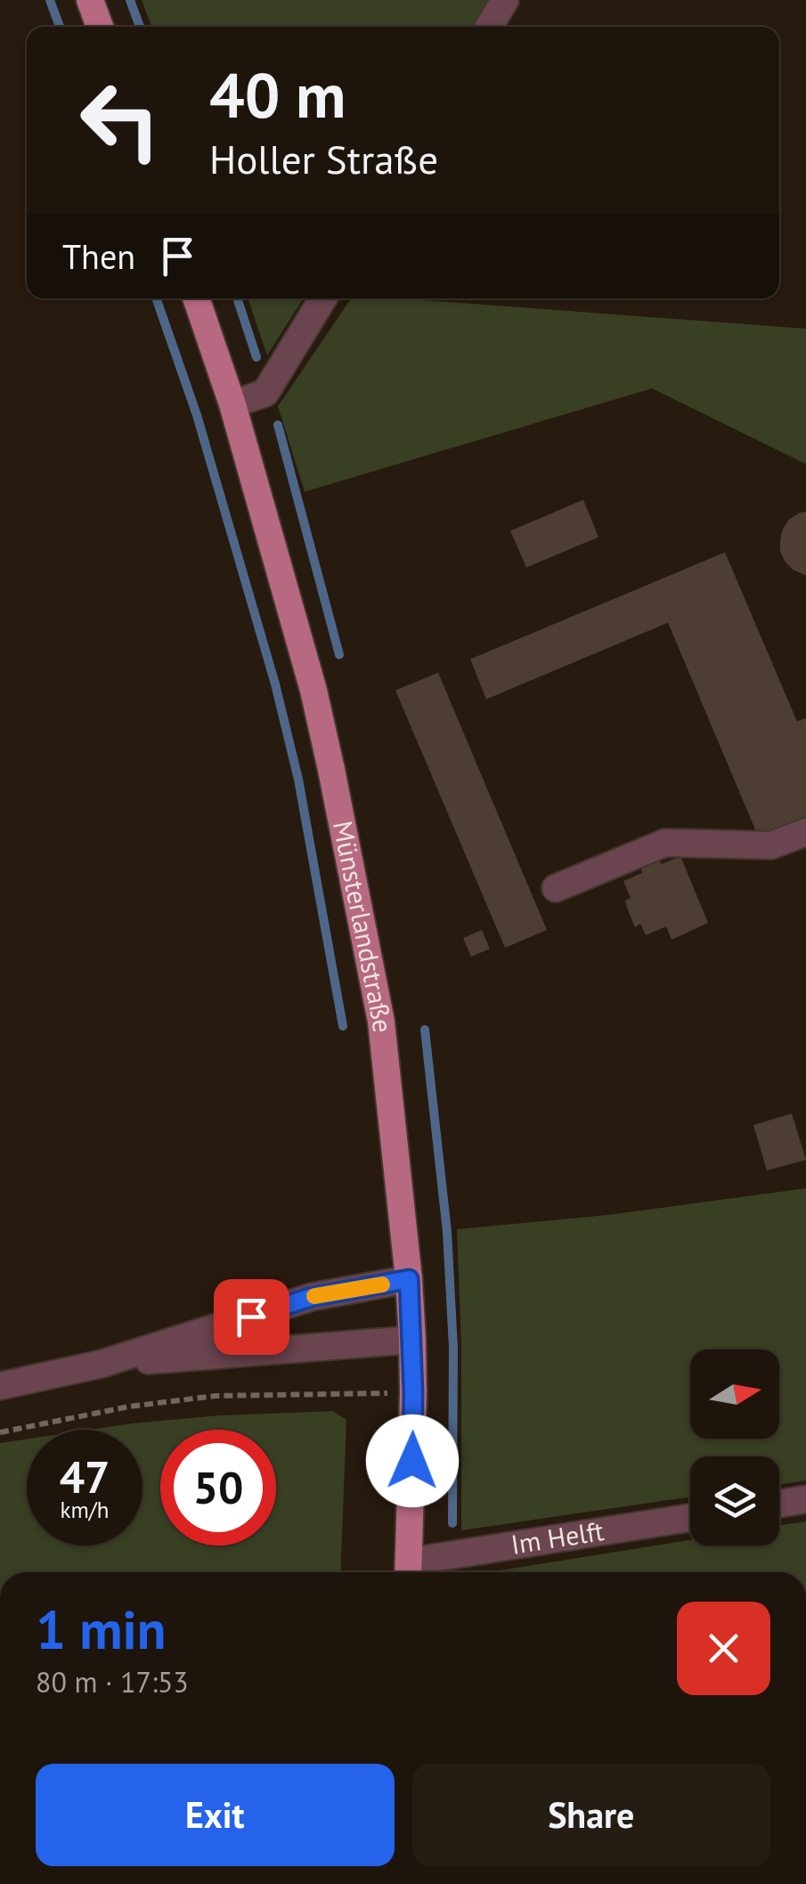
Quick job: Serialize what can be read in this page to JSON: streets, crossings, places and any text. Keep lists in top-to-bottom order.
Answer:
{
  "streets": {
    "main road": ["Münsterlandstraße"],
    "street": ["Im Helft"]
  },
  "crossings": [
    ["Münsterlandstraße", "Im Helft"]
  ],
  "north": "right",
  "page": {
    "turn": ["40 m", "Holler Straße"],
    "then": "Then",
    "speed": "47 km/h",
    "limit": "50",
    "heading": ["1 min", "80 m · 17:53"],
    "buttons": ["Exit", "Share"]
  }
}
